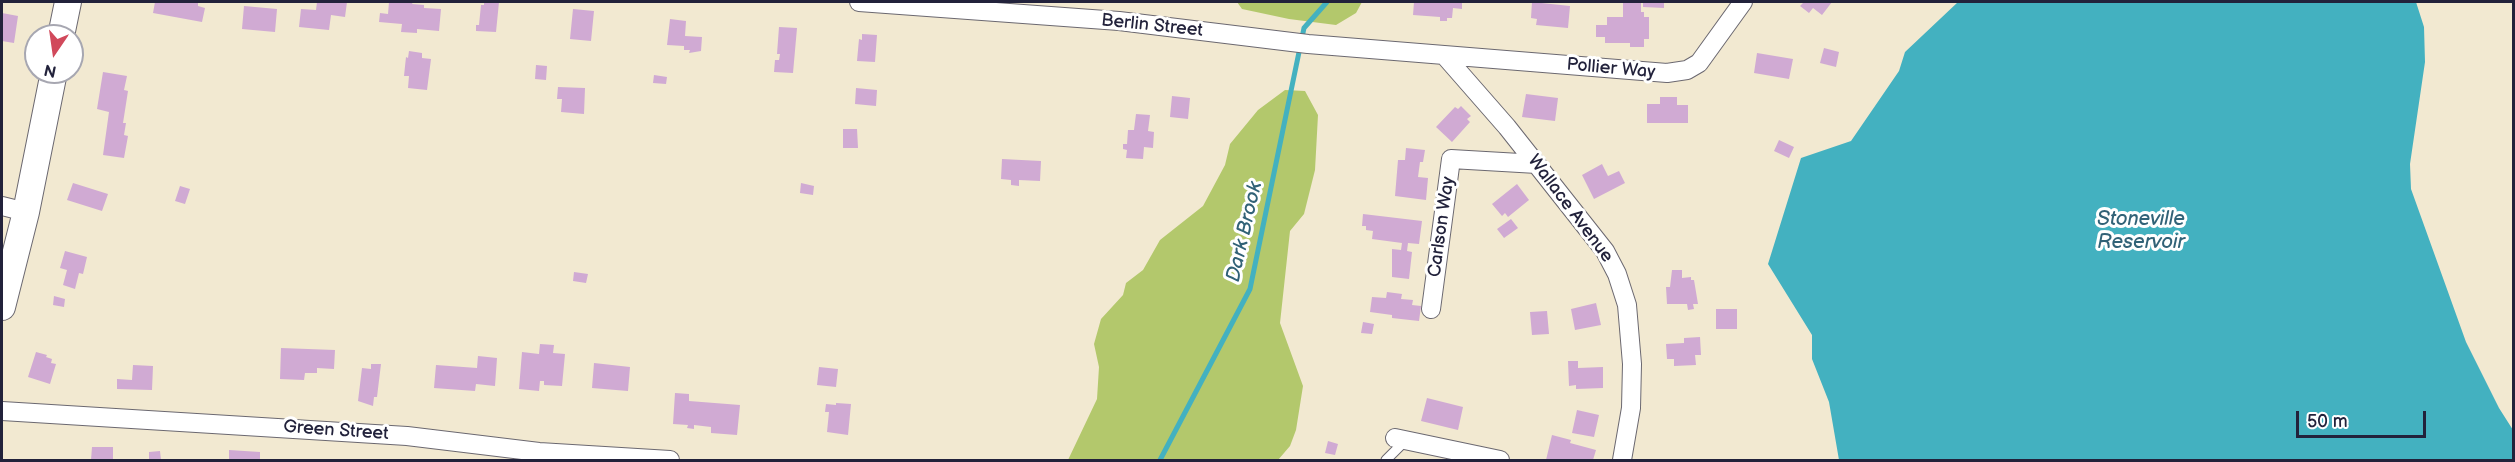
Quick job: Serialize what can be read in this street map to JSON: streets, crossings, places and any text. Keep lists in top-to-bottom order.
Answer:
{
  "streets": {
    "street": [
      "Berlin Street",
      "Pollier Way",
      "Wallace Avenue",
      "Carlson Way",
      "Green Street"
    ]
  },
  "crossings": [
    ["Berlin Street", "Pollier Way"],
    ["Berlin Street", "Wallace Avenue"],
    ["Pollier Way", "Wallace Avenue"],
    ["Wallace Avenue", "Carlson Way"]
  ],
  "water": ["Stoneville Reservoir", "Dark Brook"],
  "scale_bar": "50 m",
  "north": "bottom"
}
